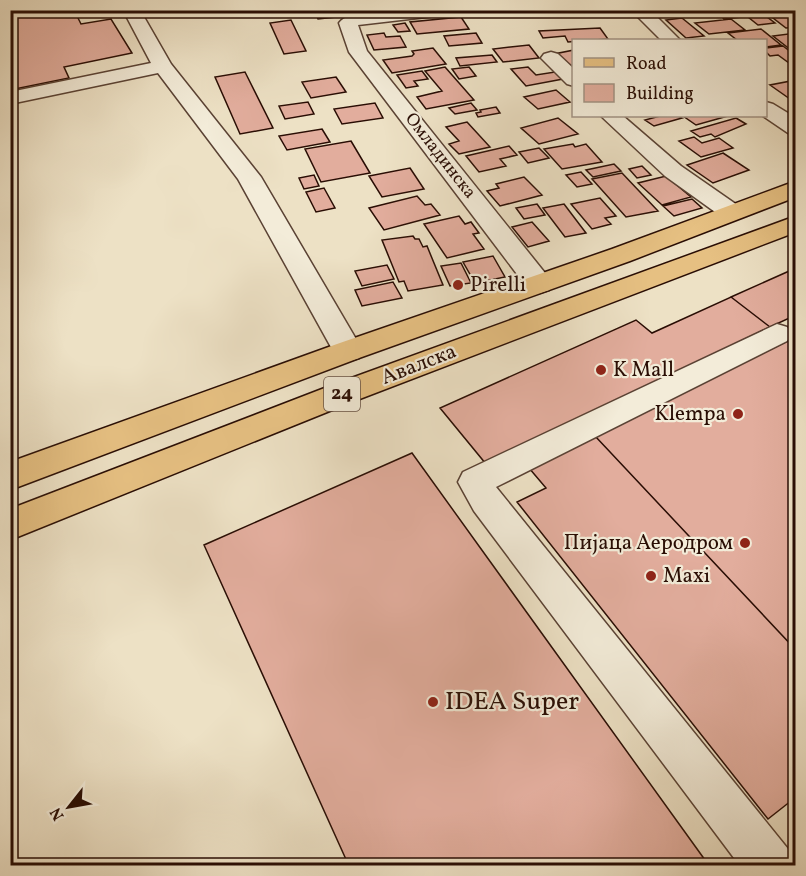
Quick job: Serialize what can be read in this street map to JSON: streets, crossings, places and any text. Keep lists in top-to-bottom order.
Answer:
{
  "streets": {
    "main road": ["Авалска", "24"],
    "street": ["Омладинска"]
  },
  "crossings": [
    ["Омладинска", "Авалска"]
  ],
  "places": [
    "Pirelli",
    "K Mall",
    "Klempa",
    "Пијаца Аеродром",
    "Maxi",
    "IDEA Super"
  ],
  "legend": ["Road", "Building"],
  "north": "bottom left"
}
